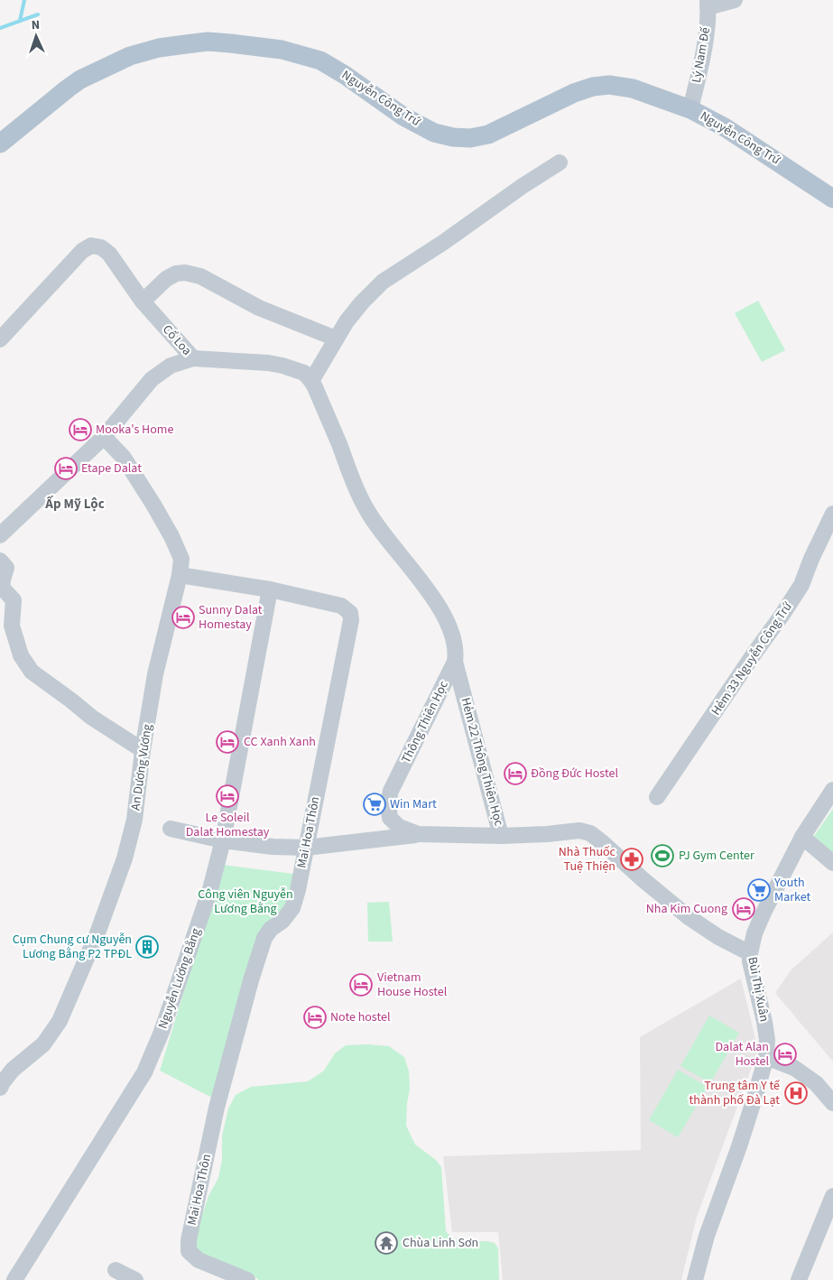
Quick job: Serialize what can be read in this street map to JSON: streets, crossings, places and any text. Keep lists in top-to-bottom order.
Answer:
{
  "streets": {
    "main road": ["Nguyễn Công Trứ"],
    "street": [
      "Lý Nam Đế",
      "Cổ Loa",
      "Hẻm 33 Nguyễn Công Trứ",
      "Thông Thiên Học",
      "Hẻm 22 Thông Thiên Học",
      "An Dương Vương",
      "Mai Hoa Thôn",
      "Nguyễn Lương Bằng",
      "Bùi Thị Xuân"
    ]
  },
  "crossings": [
    ["Lý Nam Đế", "Nguyễn Công Trứ"],
    ["Cổ Loa", "An Dương Vương"],
    ["Thông Thiên Học", "Hẻm 22 Thông Thiên Học"],
    ["Thông Thiên Học", "Bùi Thị Xuân"],
    ["An Dương Vương", "Mai Hoa Thôn"],
    ["Mai Hoa Thôn", "Nguyễn Lương Bằng"]
  ],
  "districts": ["Ấp Mỹ Lộc"],
  "parks": ["Công viên Nguyễn Lương Bằng"],
  "places": {
    "hotel": [
      "Mooka's Home",
      "Etape Dalat",
      "Sunny Dalat Homestay",
      "CC Xanh Xanh",
      "Đồng Đức Hostel",
      "Le Soleil Dalat Homestay",
      "Nha Kim Cuong",
      "Vietnam House Hostel",
      "Note hostel",
      "Dalat Alan Hostel"
    ],
    "supermarket": ["Win Mart", "Youth Market"],
    "sports": ["PJ Gym Center"],
    "pharmacy": ["Nhà Thuốc Tuệ Thiện"],
    "building": ["Cụm Chung cư Nguyễn Lương Bằng P2 TPĐL"],
    "hospital": ["Trung tâm Y tế thành phố Đà Lạt"],
    "temple": ["Chùa Linh Sơn"]
  },
  "north": "top"
}
